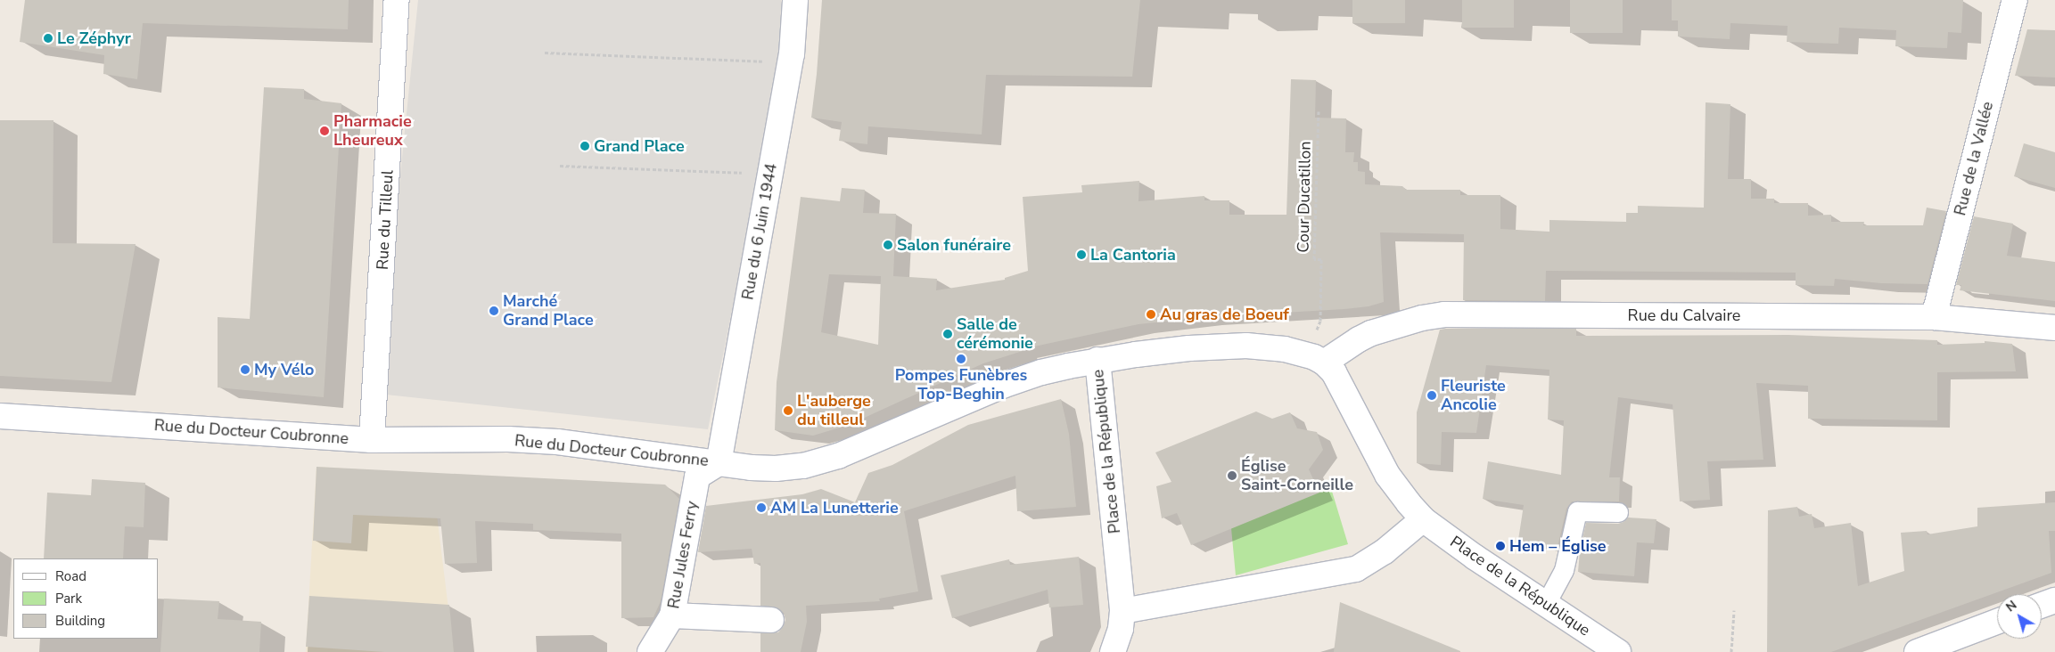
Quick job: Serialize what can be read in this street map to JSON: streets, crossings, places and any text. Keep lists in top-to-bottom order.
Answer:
{
  "streets": {
    "street": [
      "Rue de la Vallée",
      "Rue du Tilleul",
      "Rue du 6 Juin 1944",
      "Rue du Calvaire",
      "Rue du Docteur Coubronne",
      "Place de la République",
      "Rue Jules Ferry"
    ],
    "path": ["Cour Ducatillon"]
  },
  "crossings": [
    ["Rue de la Vallée", "Rue du Calvaire"],
    ["Cour Ducatillon", "Rue du Calvaire"],
    ["Cour Ducatillon", "Place de la République"],
    ["Rue du Tilleul", "Rue du Docteur Coubronne"],
    ["Rue du 6 Juin 1944", "Rue du Docteur Coubronne"],
    ["Rue du 6 Juin 1944", "Rue Jules Ferry"],
    ["Rue du Calvaire", "Place de la République"],
    ["Rue du Docteur Coubronne", "Place de la République"],
    ["Rue du Docteur Coubronne", "Rue Jules Ferry"]
  ],
  "places": [
    "Le Zéphyr",
    "Pharmacie Lheureux",
    "Grand Place",
    "Salon funéraire",
    "La Cantoria",
    "Marché Grand Place",
    "Au gras de Boeuf",
    "Salle de cérémonie",
    "Pompes Funèbres Top-Beghin",
    "My Vélo",
    "Fleuriste Ancolie",
    "L'auberge du tilleul",
    "Église Saint-Corneille",
    "AM La Lunetterie",
    "Hem – Église"
  ],
  "legend": ["Road", "Park", "Building"],
  "north": "top left"
}
